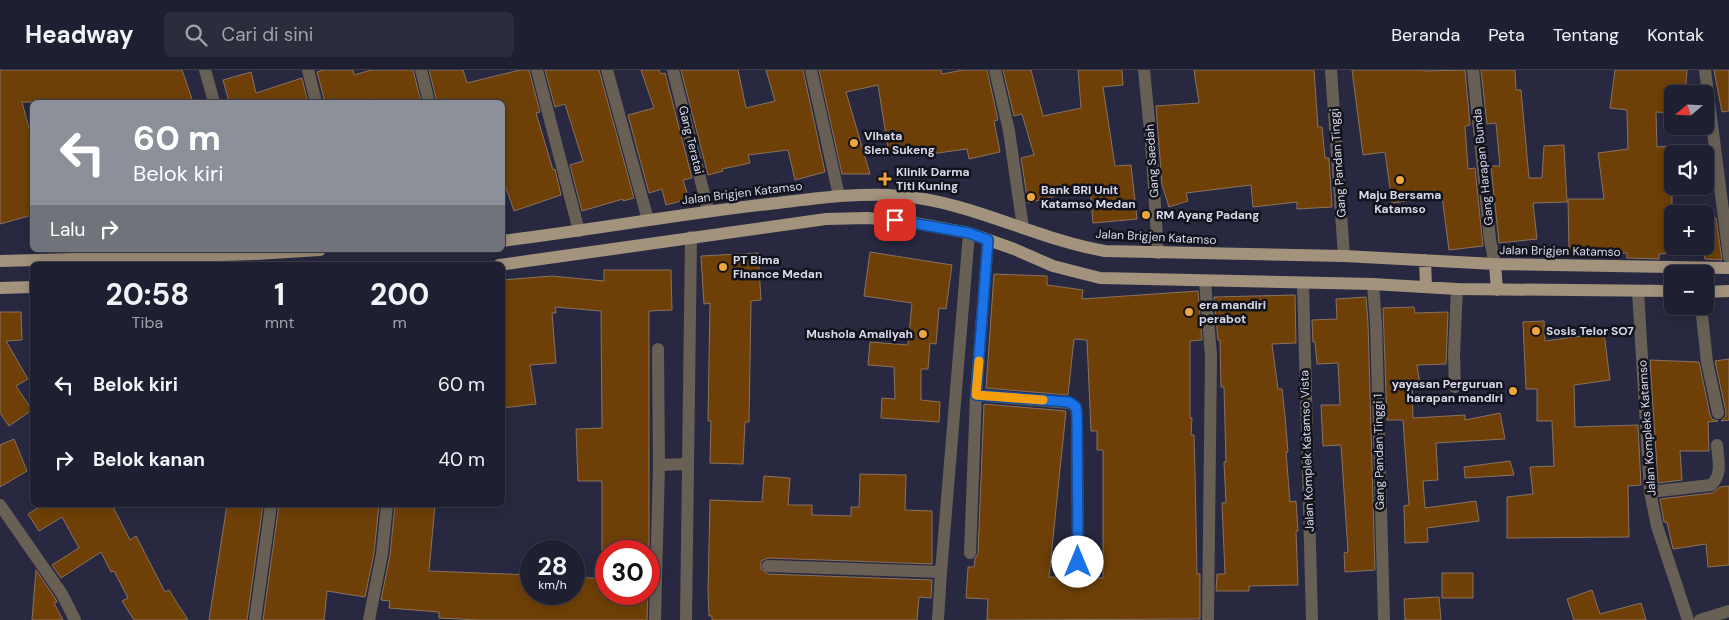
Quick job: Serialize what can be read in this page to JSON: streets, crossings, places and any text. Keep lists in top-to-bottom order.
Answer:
{
  "streets": {
    "main road": ["Jalan Brigjen Katamso"],
    "street": [
      "Gang Teratai",
      "Gang Saedah",
      "Gang Pandan Tinggi",
      "Gang Harapan Bunda",
      "Jalan Kompleks Katamso",
      "Jalan Komplek Katamso Vista",
      "Gang Pandan Tinggi 1"
    ]
  },
  "crossings": [
    ["Gang Teratai", "Jalan Brigjen Katamso"],
    ["Gang Saedah", "Jalan Brigjen Katamso"],
    ["Gang Pandan Tinggi", "Jalan Brigjen Katamso"],
    ["Gang Harapan Bunda", "Jalan Brigjen Katamso"]
  ],
  "places": {
    "other": [
      "Vihata Sien Sukeng",
      "Maju Bersama Katamso",
      "Bank BRI Unit Katamso Medan",
      "RM Ayang Padang",
      "PT Bima Finance Medan",
      "era mandiri perabot",
      "Sosis Telor SO7",
      "Mushola Amaliyah",
      "yayasan Perguruan harapan mandiri"
    ],
    "health": ["Klinik Darma Titi Kuning"]
  },
  "north": "left",
  "page": {
    "header": "Headway",
    "search": "Cari di sini",
    "nav": [
      "Beranda",
      "Peta",
      "Tentang",
      "Kontak"
    ],
    "map_buttons": ["+", "−"],
    "turn": ["60 m", "Belok kiri"],
    "then": "Lalu",
    "eta": [
      "20:58",
      "Tiba",
      "1",
      "mnt",
      "200",
      "m"
    ],
    "list": [
      {
        "name": "Belok kiri",
        "value": "60 m"
      },
      {
        "name": "Belok kanan",
        "value": "40 m"
      }
    ],
    "speed": "28 km/h",
    "limit": "30"
  }
}
